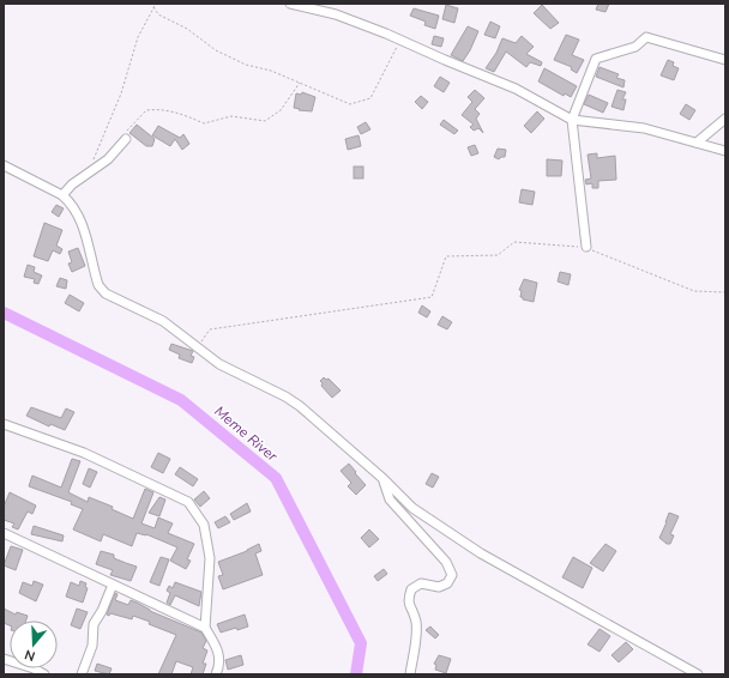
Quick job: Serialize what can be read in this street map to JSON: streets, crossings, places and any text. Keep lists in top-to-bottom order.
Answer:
{
  "water": ["Meme River"],
  "north": "bottom"
}
